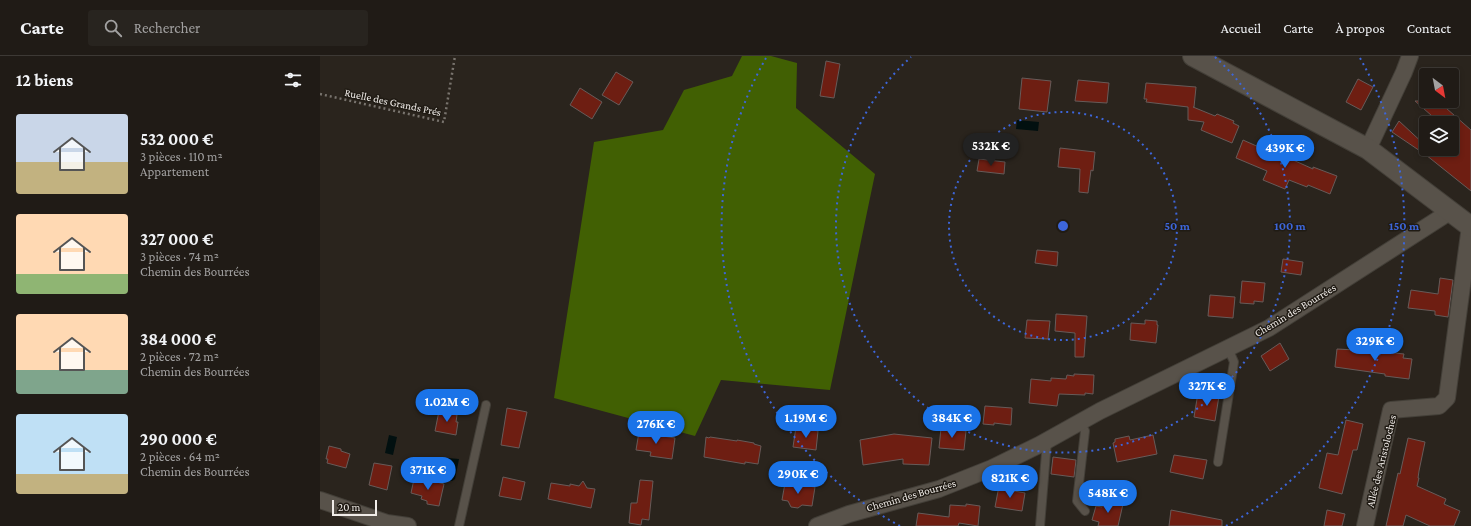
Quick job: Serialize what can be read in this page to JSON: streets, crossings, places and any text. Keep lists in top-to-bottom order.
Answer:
{
  "streets": {
    "street": ["Chemin des Bourrées", "Allée des Aristoloches"],
    "path": ["Ruelle des Grands Prés"]
  },
  "scale_bar": "20 m",
  "north": "bottom right",
  "page": {
    "header": "Carte",
    "search": "Rechercher",
    "nav": [
      "Accueil",
      "Carte",
      "À propos",
      "Contact"
    ],
    "heading": "12 biens",
    "list": [
      {
        "name": "532 000 €",
        "note": "3 pièces · 110 m² · Appartement"
      },
      {
        "name": "327 000 €",
        "note": "3 pièces · 74 m² · Chemin des Bourrées"
      },
      {
        "name": "384 000 €",
        "note": "2 pièces · 72 m² · Chemin des Bourrées"
      },
      {
        "name": "290 000 €",
        "note": "2 pièces · 64 m² · Chemin des Bourrées"
      }
    ],
    "price": [
      "532K €",
      "439K €",
      "329K €",
      "327K €",
      "1.02M €",
      "1.19M €",
      "384K €",
      "276K €",
      "371K €",
      "290K €",
      "821K €",
      "548K €"
    ],
    "scale": "20 m"
  },
  "rings": ["50 m", "100 m", "150 m"]
}
